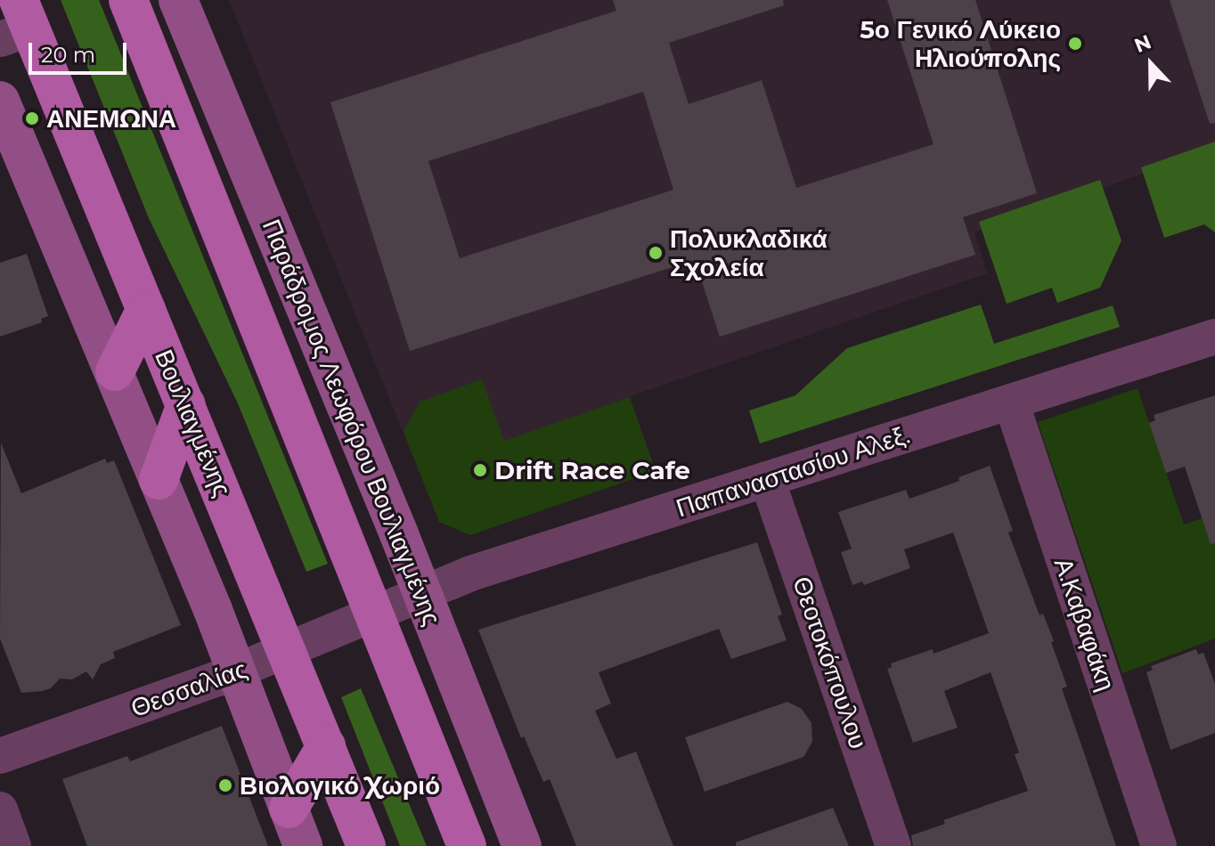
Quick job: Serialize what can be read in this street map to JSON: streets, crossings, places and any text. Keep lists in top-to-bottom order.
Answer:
{
  "streets": {
    "main road": ["Βουλιαγμένης"],
    "street": [
      "Παράδρομος Λεωφόρου Βουλιαγμένης",
      "Παπαναστασίου Αλεξ.",
      "Α.Καβαφάκη",
      "Θεοτοκόπουλου",
      "Θεσσαλίας"
    ]
  },
  "crossings": [
    ["Παράδρομος Λεωφόρου Βουλιαγμένης", "Παπαναστασίου Αλεξ."],
    ["Βουλιαγμένης", "Θεσσαλίας"],
    ["Παπαναστασίου Αλεξ.", "Α.Καβαφάκη"],
    ["Παπαναστασίου Αλεξ.", "Θεοτοκόπουλου"],
    ["Παπαναστασίου Αλεξ.", "Θεσσαλίας"]
  ],
  "places": [
    "5ο Γενικό Λύκειο Ηλιούπολης",
    "ΑΝΕΜΩΝΑ",
    "Πολυκλαδικά Σχολεία",
    "Drift Race Cafe",
    "Βιολογικό Χωριό"
  ],
  "scale_bar": "20 m",
  "north": "top"
}
